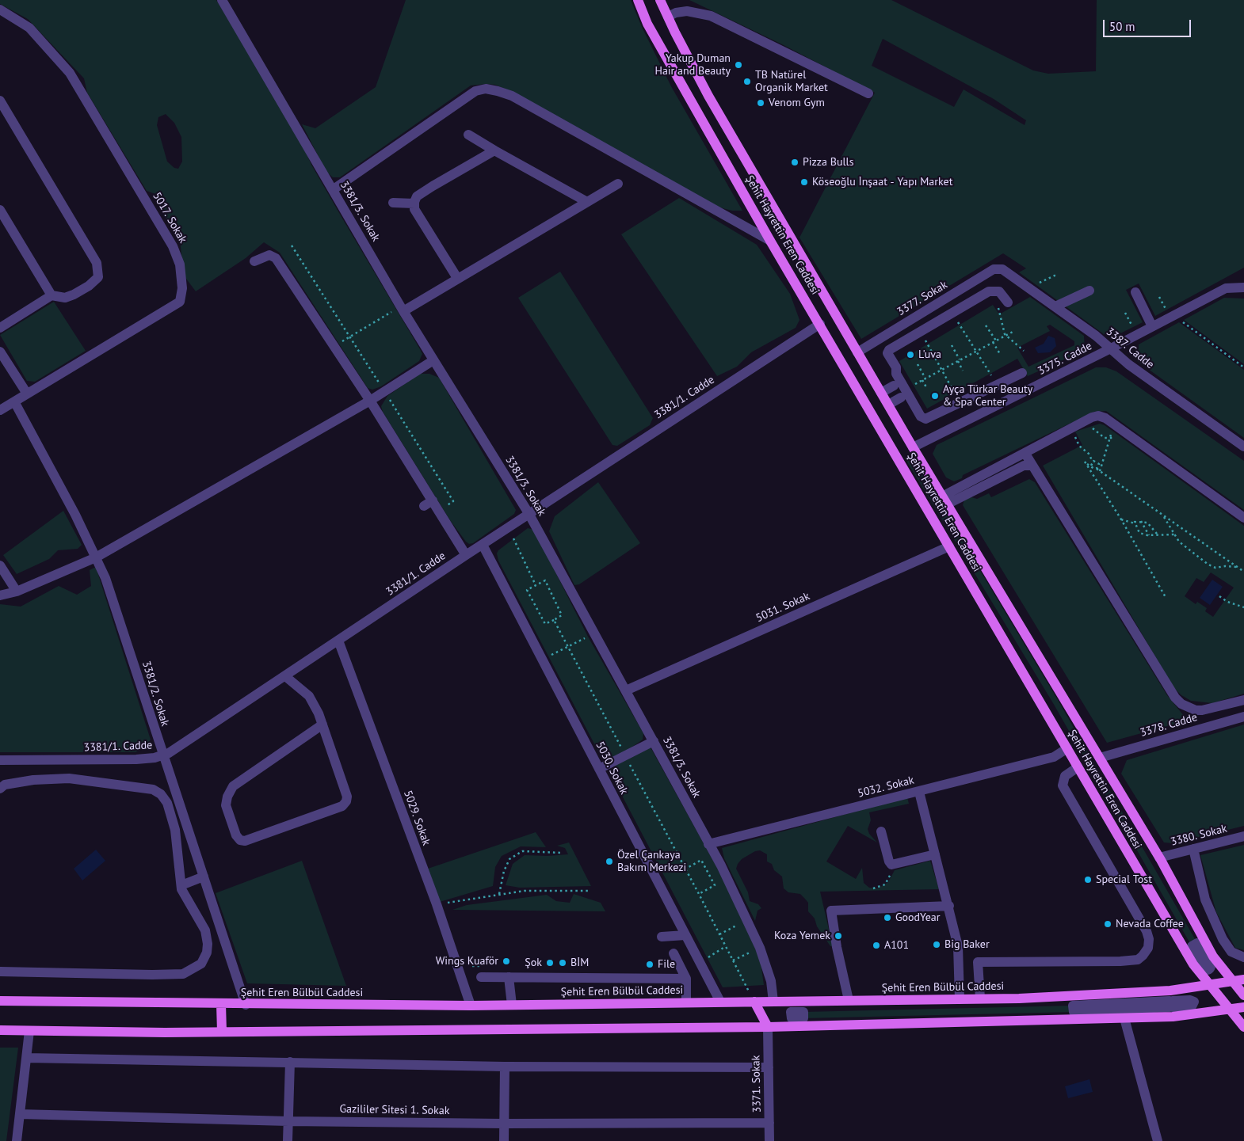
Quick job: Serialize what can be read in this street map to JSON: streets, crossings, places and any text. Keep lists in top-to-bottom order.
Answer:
{
  "streets": {
    "main road": ["Şehit Hayrettin Eren Caddesi", "Şehit Eren Bülbül Caddesi"],
    "street": [
      "3381/3. Sokak",
      "5017. Sokak",
      "3377. Sokak",
      "3387. Cadde",
      "3375. Cadde",
      "3381/1. Cadde",
      "5031. Sokak",
      "3381/2. Sokak",
      "3378. Cadde",
      "5030. Sokak",
      "5032. Sokak",
      "5029. Sokak",
      "3380. Sokak",
      "3371. Sokak",
      "Gazililer Sitesi 1. Sokak"
    ]
  },
  "crossings": [
    ["3381/3. Sokak", "3381/1. Cadde"],
    ["3381/3. Sokak", "5031. Sokak"],
    ["3381/3. Sokak", "5032. Sokak"],
    ["3381/3. Sokak", "Şehit Eren Bülbül Caddesi"],
    ["5017. Sokak", "3381/2. Sokak"],
    ["Şehit Hayrettin Eren Caddesi", "3377. Sokak"],
    ["Şehit Hayrettin Eren Caddesi", "3375. Cadde"],
    ["Şehit Hayrettin Eren Caddesi", "3381/1. Cadde"],
    ["Şehit Hayrettin Eren Caddesi", "5031. Sokak"],
    ["Şehit Hayrettin Eren Caddesi", "3378. Cadde"],
    ["Şehit Hayrettin Eren Caddesi", "5032. Sokak"],
    ["Şehit Hayrettin Eren Caddesi", "3380. Sokak"],
    ["Şehit Hayrettin Eren Caddesi", "Şehit Eren Bülbül Caddesi"],
    ["3377. Sokak", "3387. Cadde"],
    ["3387. Cadde", "3375. Cadde"],
    ["3381/1. Cadde", "3381/2. Sokak"],
    ["3381/1. Cadde", "5030. Sokak"],
    ["3381/1. Cadde", "5029. Sokak"],
    ["3381/2. Sokak", "Şehit Eren Bülbül Caddesi"],
    ["5030. Sokak", "Şehit Eren Bülbül Caddesi"],
    ["5029. Sokak", "Şehit Eren Bülbül Caddesi"],
    ["3371. Sokak", "Gazililer Sitesi 1. Sokak"]
  ],
  "places": [
    "Yakup Duman Hair and Beauty",
    "TB Natürel Organik Market",
    "Venom Gym",
    "Pizza Bulls",
    "Köseoğlu İnşaat - Yapı Market",
    "L'uva",
    "Ayça Türkar Beauty & Spa Center",
    "Özel Çankaya Bakım Merkezi",
    "Special Tost",
    "GoodYear",
    "Nevada Coffee",
    "Koza Yemek",
    "Big Baker",
    "A101",
    "Wings Kuaför",
    "Şok",
    "BİM",
    "File"
  ],
  "scale_bar": "50 m"
}
